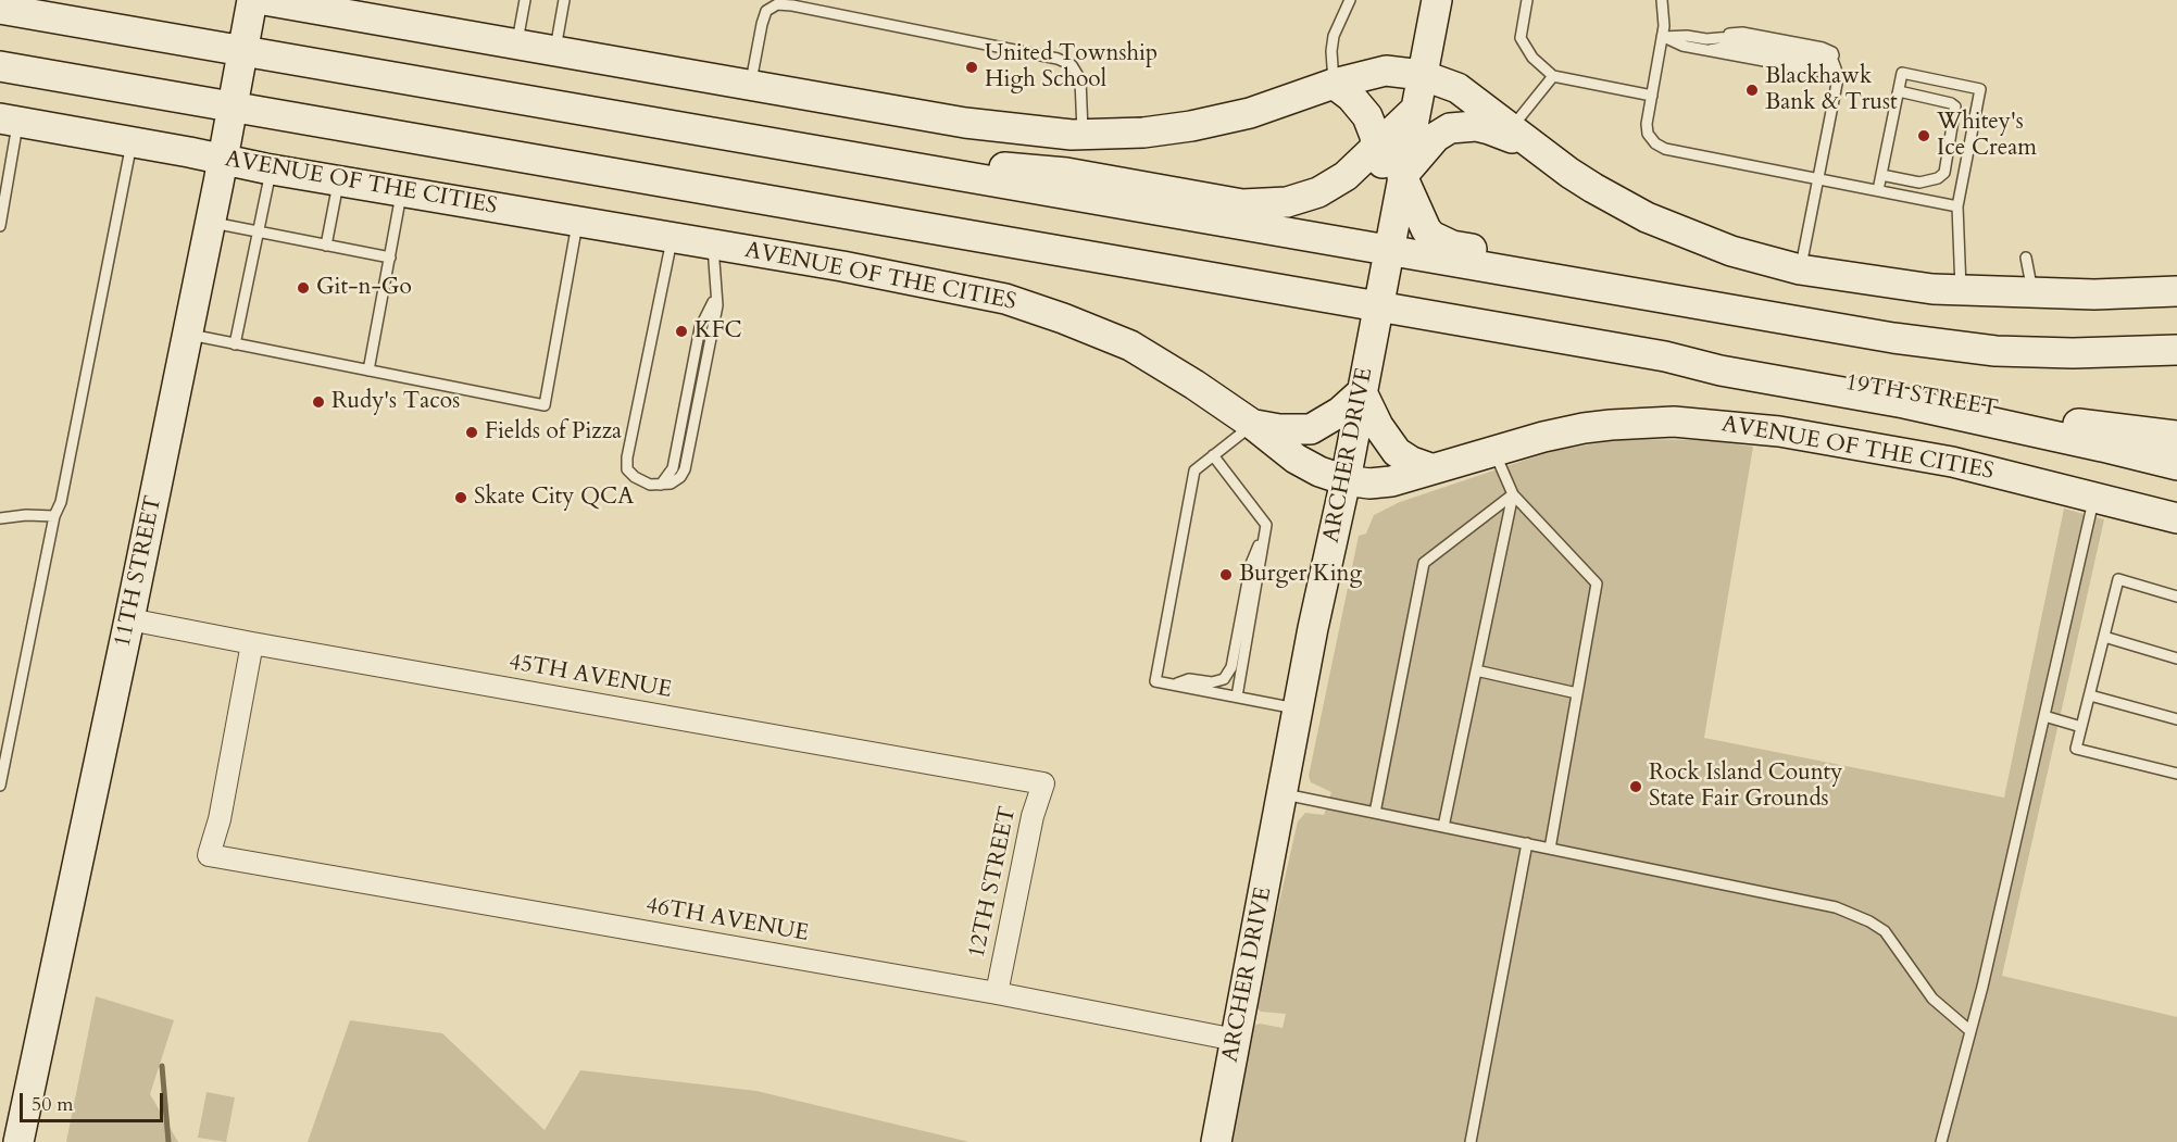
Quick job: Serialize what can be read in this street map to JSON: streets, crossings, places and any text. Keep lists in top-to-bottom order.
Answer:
{
  "streets": {
    "street": [
      "AVENUE OF THE CITIES",
      "19TH STREET",
      "ARCHER DRIVE",
      "11TH STREET",
      "45TH AVENUE",
      "12TH STREET",
      "46TH AVENUE"
    ]
  },
  "crossings": [
    ["AVENUE OF THE CITIES", "ARCHER DRIVE"],
    ["AVENUE OF THE CITIES", "11TH STREET"],
    ["ARCHER DRIVE", "46TH AVENUE"],
    ["11TH STREET", "45TH AVENUE"],
    ["45TH AVENUE", "12TH STREET"],
    ["45TH AVENUE", "46TH AVENUE"],
    ["12TH STREET", "46TH AVENUE"]
  ],
  "places": [
    "United Township High School",
    "Blackhawk Bank & Trust",
    "Whitey's Ice Cream",
    "Git-n-Go",
    "KFC",
    "Rudy's Tacos",
    "Fields of Pizza",
    "Skate City QCA",
    "Burger King",
    "Rock Island County State Fair Grounds"
  ],
  "scale_bar": "50 m"
}
